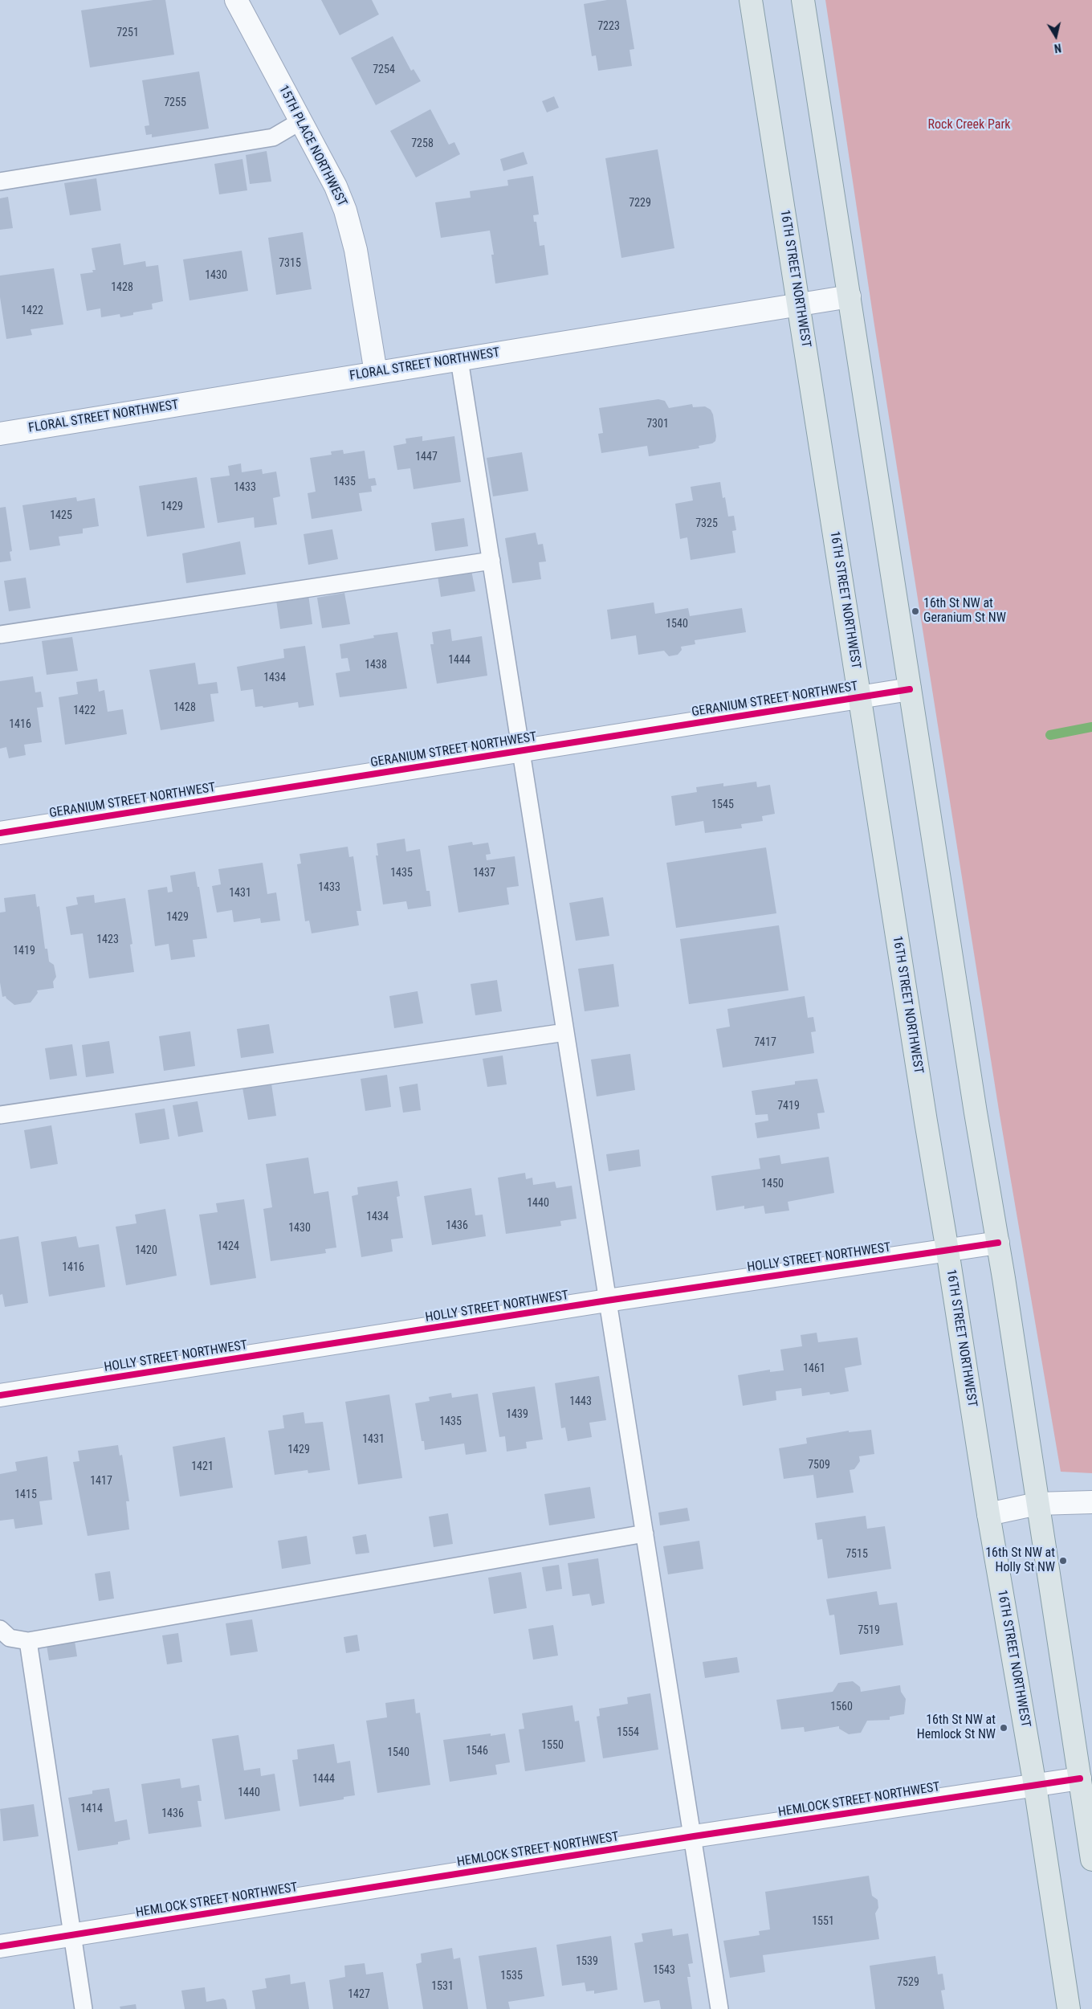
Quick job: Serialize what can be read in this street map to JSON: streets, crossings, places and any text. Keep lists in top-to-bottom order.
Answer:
{
  "streets": {
    "main road": ["16TH STREET NORTHWEST"],
    "street": [
      "15TH PLACE NORTHWEST",
      "FLORAL STREET NORTHWEST",
      "GERANIUM STREET NORTHWEST",
      "HOLLY STREET NORTHWEST",
      "HEMLOCK STREET NORTHWEST"
    ]
  },
  "crossings": [
    ["15TH PLACE NORTHWEST", "FLORAL STREET NORTHWEST"],
    ["16TH STREET NORTHWEST", "FLORAL STREET NORTHWEST"],
    ["16TH STREET NORTHWEST", "GERANIUM STREET NORTHWEST"],
    ["16TH STREET NORTHWEST", "HOLLY STREET NORTHWEST"],
    ["16TH STREET NORTHWEST", "HEMLOCK STREET NORTHWEST"]
  ],
  "parks": ["Rock Creek Park"],
  "places": ["16th St NW at Geranium St NW", "16th St NW at Holly St NW", "16th St NW at Hemlock St NW"],
  "house_numbers": [
    "7223",
    "7251",
    "7254",
    "7255",
    "7258",
    "7229",
    "7315",
    "1430",
    "1428",
    "1422",
    "7301",
    "1447",
    "1435",
    "1433",
    "1429",
    "1425",
    "7325",
    "1540",
    "1444",
    "1438",
    "1434",
    "1428",
    "1422",
    "1416",
    "1545",
    "1435",
    "1437",
    "1433",
    "1431",
    "1429",
    "1423",
    "1419",
    "7417",
    "7419",
    "1450",
    "1440",
    "1434",
    "1436",
    "1430",
    "1424",
    "1420",
    "1416",
    "1461",
    "1443",
    "1439",
    "1435",
    "1431",
    "1429",
    "7509",
    "1421",
    "1417",
    "1415",
    "7515",
    "7519",
    "1560",
    "1554",
    "1550",
    "1546",
    "1540",
    "1444",
    "1440",
    "1414",
    "1436",
    "1551",
    "1539",
    "1543",
    "1535",
    "7529",
    "1531",
    "1427"
  ],
  "north": "bottom"
}
